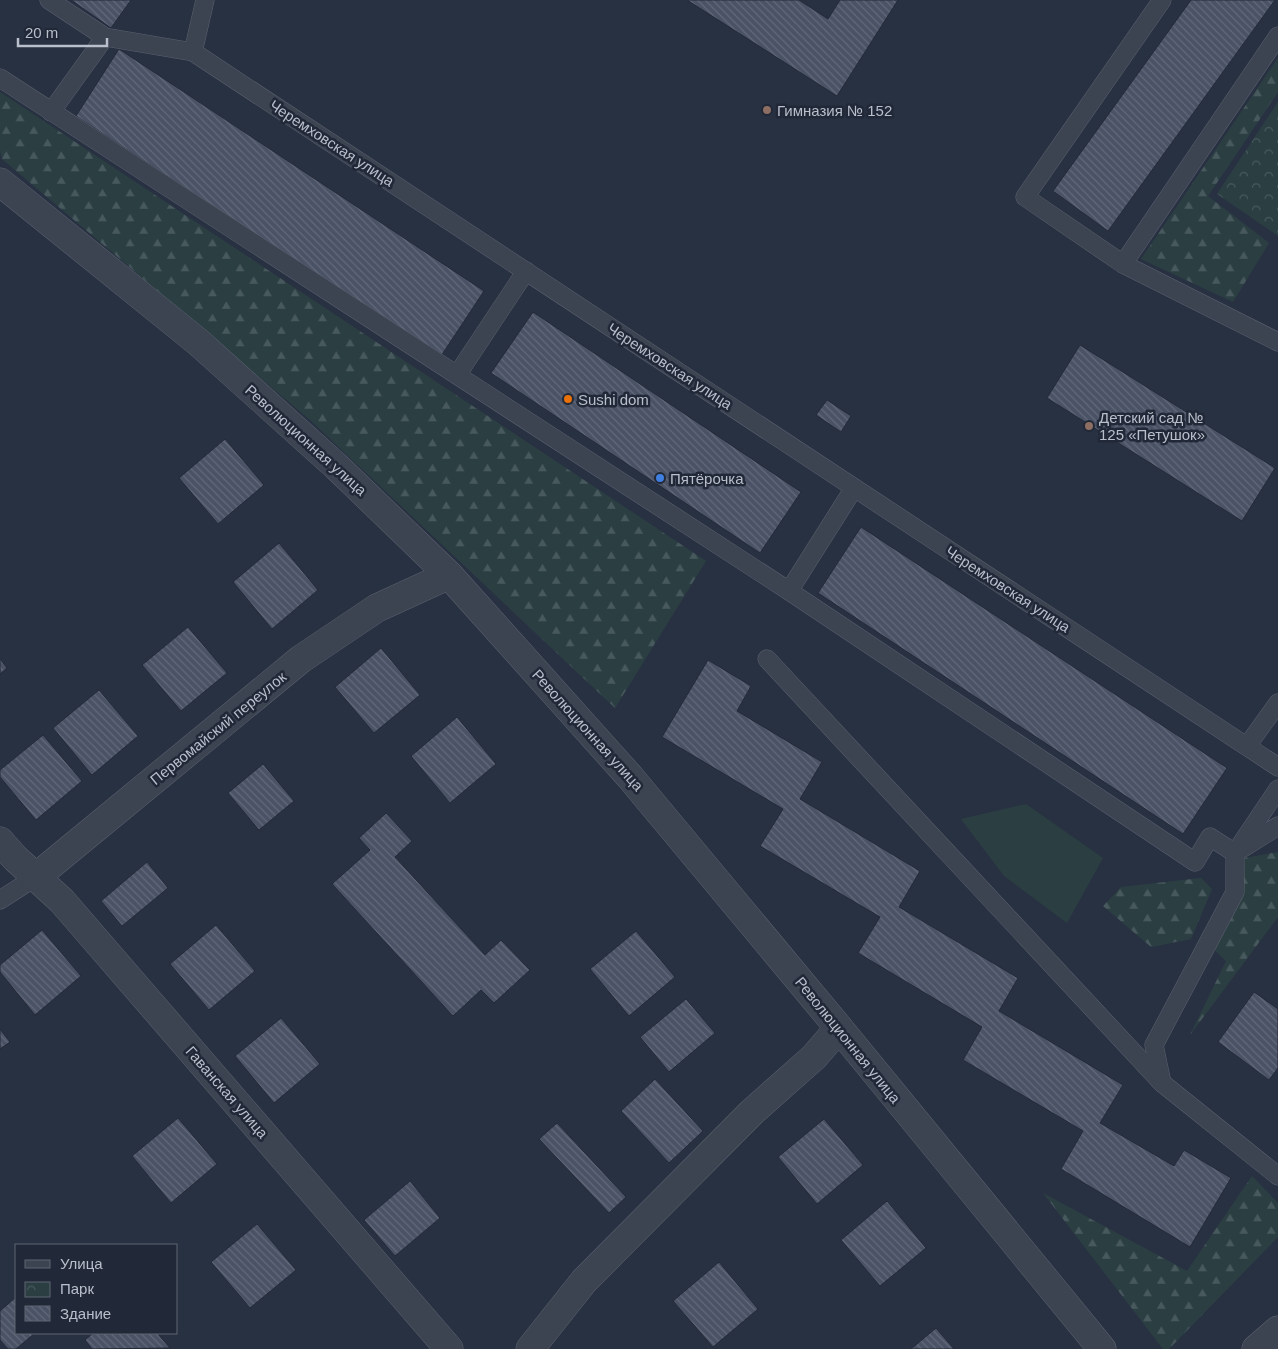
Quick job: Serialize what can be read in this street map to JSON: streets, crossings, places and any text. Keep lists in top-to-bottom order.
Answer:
{
  "streets": {
    "street": ["Революционная улица", "Первомайский переулок", "Гаванская улица"],
    "lane": ["Черемховская улица"]
  },
  "crossings": [
    ["Революционная улица", "Первомайский переулок"],
    ["Первомайский переулок", "Гаванская улица"]
  ],
  "places": [
    "Гимназия № 152",
    "Sushi dom",
    "Детский сад № 125 «Петушок»",
    "Пятёрочка"
  ],
  "legend": ["Улица", "Парк", "Здание"],
  "scale_bar": "20 m"
}
